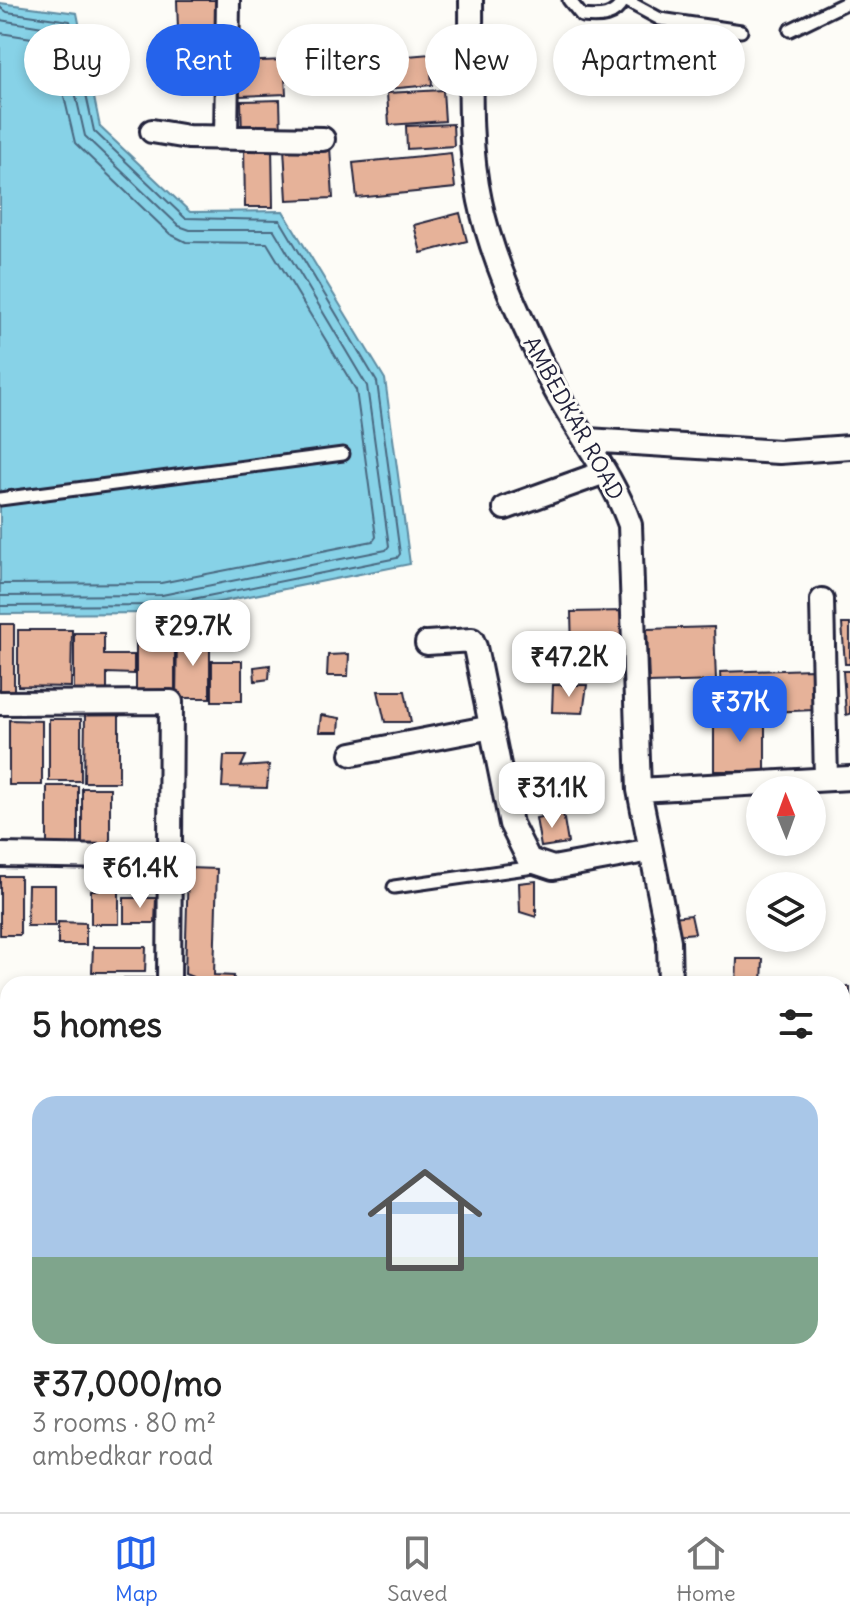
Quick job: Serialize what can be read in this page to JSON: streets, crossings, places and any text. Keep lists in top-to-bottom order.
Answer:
{
  "streets": {
    "street": ["AMBEDKAR ROAD"]
  },
  "north": "top",
  "page": {
    "chip": [
      "Buy",
      "Rent",
      "Filters",
      "New",
      "Apartment"
    ],
    "price": [
      "₹29.7K",
      "₹47.2K",
      "₹37K",
      "₹31.1K",
      "₹61.4K"
    ],
    "heading": "5 homes",
    "list": [
      {
        "name": "₹37,000/mo",
        "note": "3 rooms · 80 m² · ambedkar road"
      }
    ],
    "tabs": ["Map", "Saved", "Home"]
  }
}
